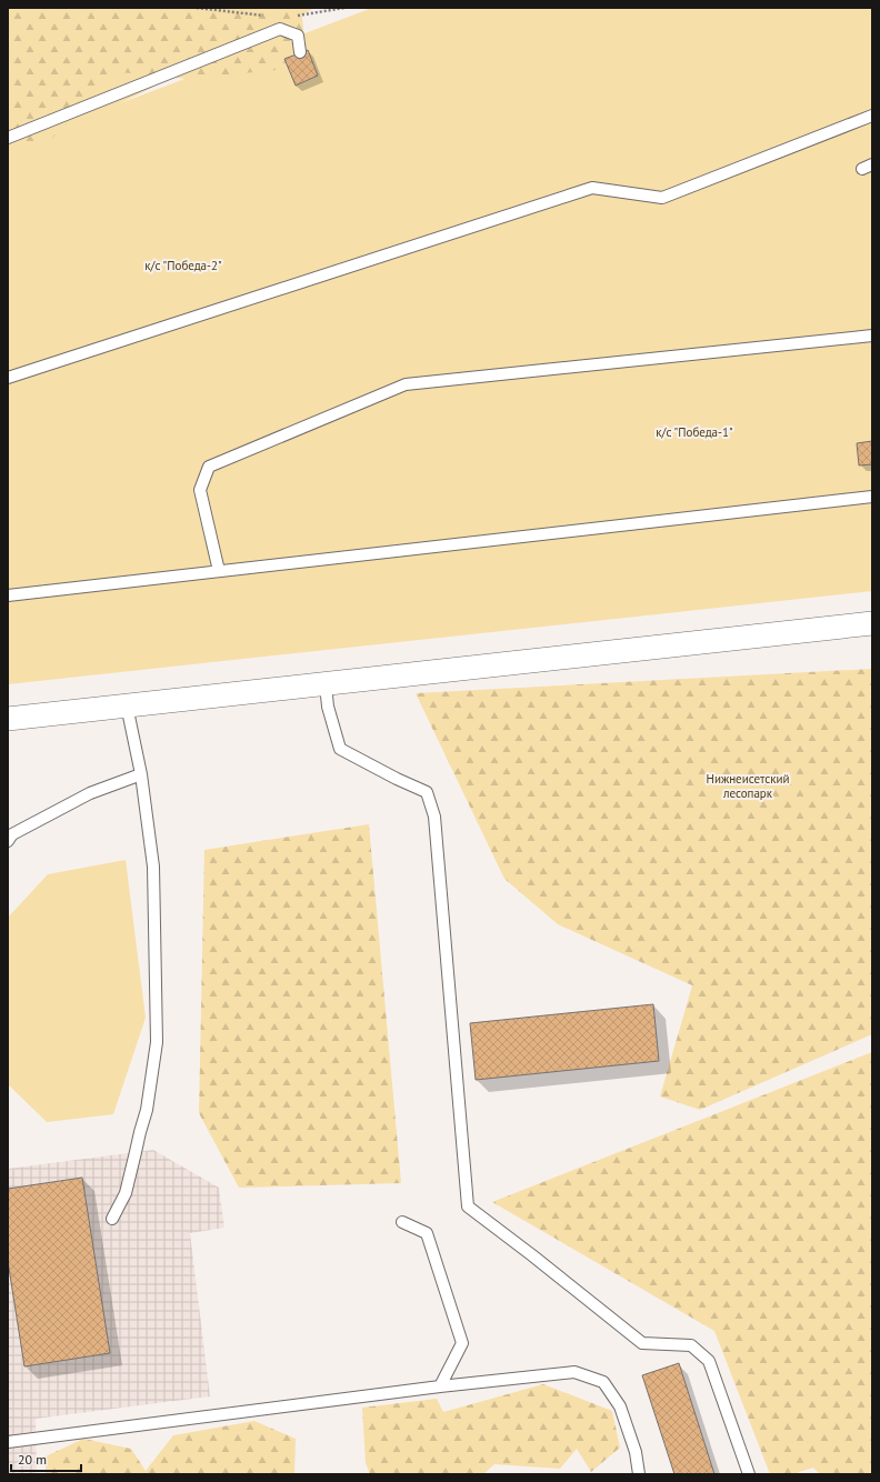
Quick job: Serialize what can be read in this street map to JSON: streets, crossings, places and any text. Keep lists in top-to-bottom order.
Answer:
{
  "parks": ["к/с \"Победа-2\"", "к/с \"Победа-1\"", "Нижнеисетский лесопарк"],
  "scale_bar": "20 m"
}
